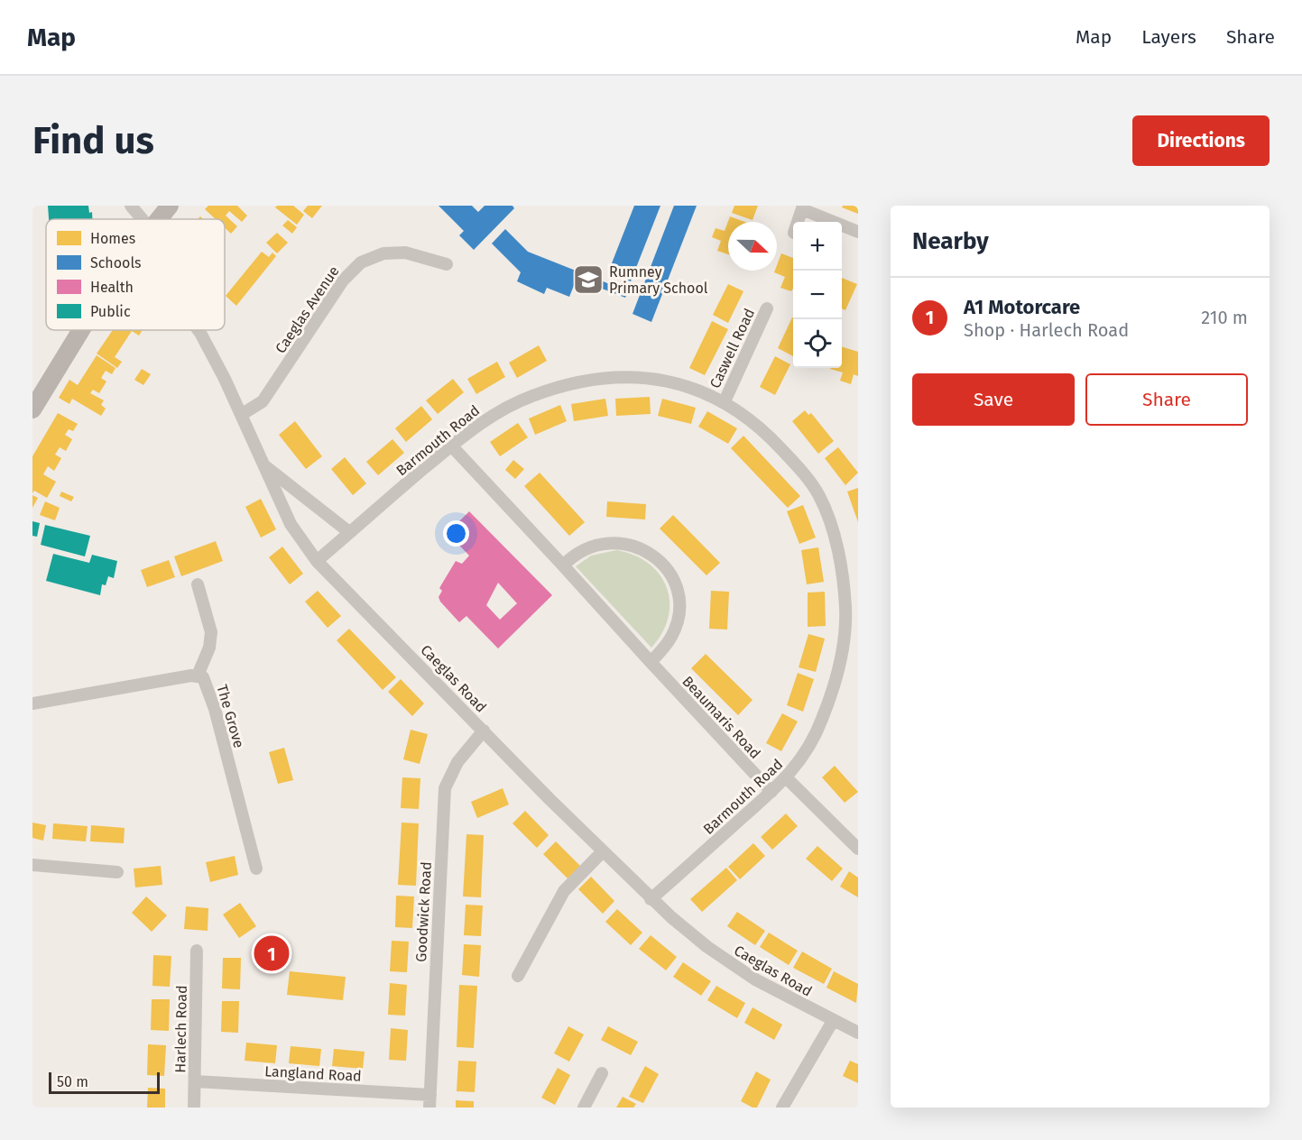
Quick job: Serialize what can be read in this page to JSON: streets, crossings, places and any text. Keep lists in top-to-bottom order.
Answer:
{
  "streets": {
    "street": [
      "Caeglas Avenue",
      "Caswell Road",
      "Barmouth Road",
      "Caeglas Road",
      "The Grove",
      "Beaumaris Road",
      "Goodwick Road",
      "Harlech Road",
      "Langland Road"
    ]
  },
  "crossings": [
    ["Caeglas Avenue", "Caeglas Road"],
    ["Caswell Road", "Barmouth Road"],
    ["Barmouth Road", "Caeglas Road"],
    ["Barmouth Road", "Beaumaris Road"],
    ["Caeglas Road", "Goodwick Road"],
    ["Goodwick Road", "Langland Road"],
    ["Harlech Road", "Langland Road"]
  ],
  "places": {
    "school or university": ["Rumney Primary School"]
  },
  "legend": [
    "Homes",
    "Schools",
    "Health",
    "Public"
  ],
  "scale_bar": "50 m",
  "north": "right",
  "page": {
    "header": "Map",
    "nav": ["Map", "Layers", "Share"],
    "buttons": [
      "Directions",
      ["Save", "Share"]
    ],
    "title": "Find us",
    "heading": "Nearby",
    "map_buttons": ["+", "−"],
    "list": [
      {
        "mark": "1",
        "name": "A1 Motorcare",
        "note": "Shop · Harlech Road",
        "value": "210 m"
      }
    ],
    "pins": "1",
    "scale": "50 m"
  }
}
